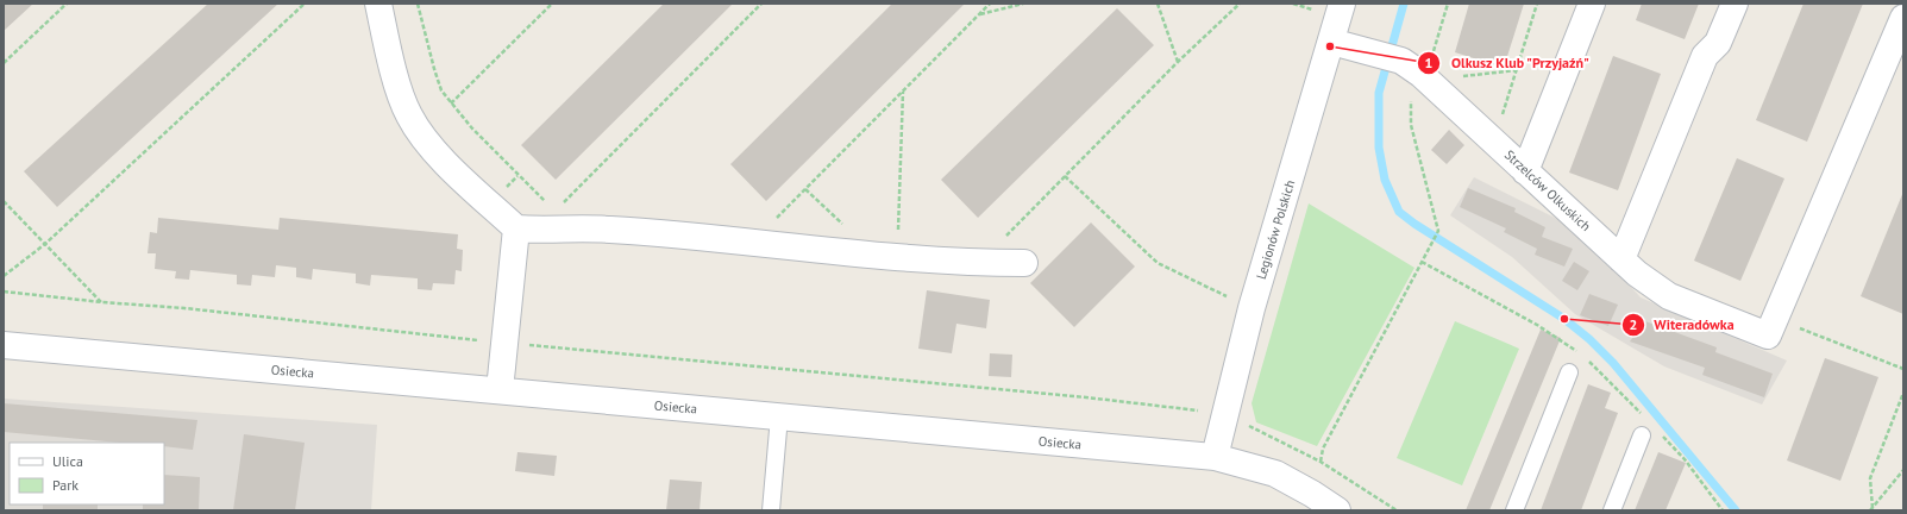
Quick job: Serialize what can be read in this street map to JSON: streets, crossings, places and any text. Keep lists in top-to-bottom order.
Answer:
{
  "streets": {
    "street": ["Strzelców Olkuskich", "Legionów Polskich", "Osiecka"]
  },
  "crossings": [
    ["Strzelców Olkuskich", "Legionów Polskich"],
    ["Legionów Polskich", "Osiecka"]
  ],
  "places": ["Olkusz Klub \"Przyjaźń\"", "Witeradówka"],
  "legend": ["Ulica", "Park"]
}
